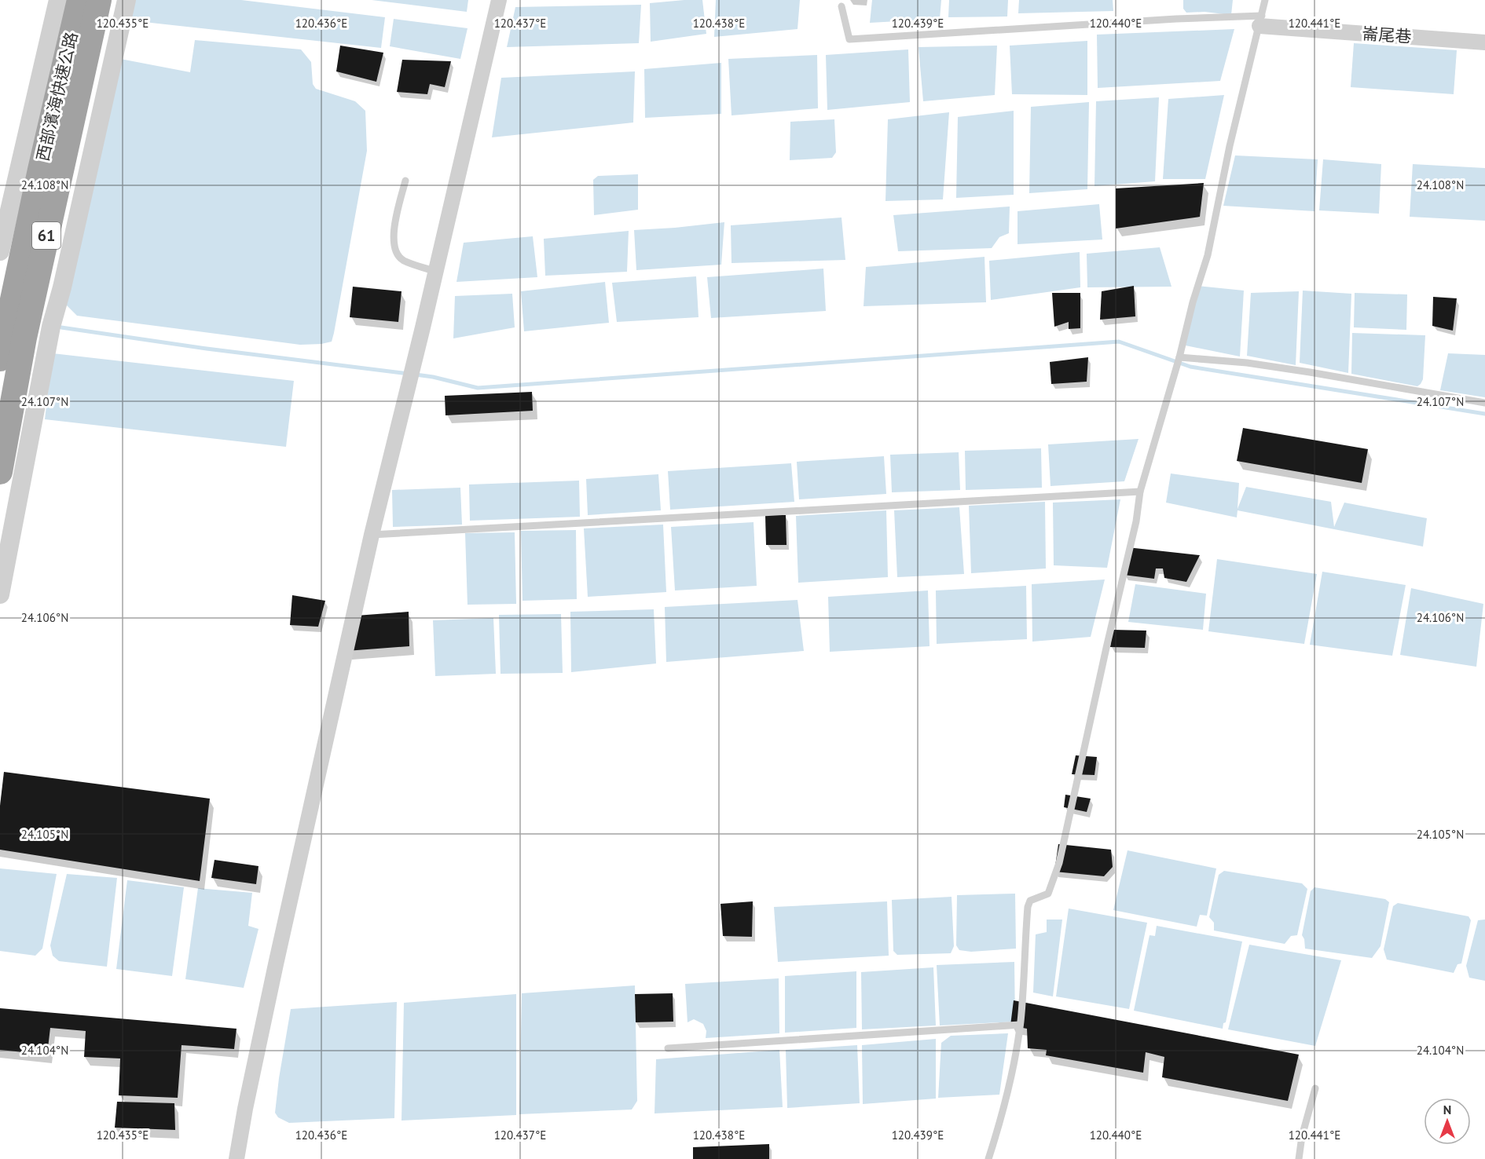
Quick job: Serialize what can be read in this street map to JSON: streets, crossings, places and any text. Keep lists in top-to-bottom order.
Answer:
{
  "streets": {
    "highway": ["西部濱海快速公路", "61"],
    "street": ["崙尾巷"]
  },
  "north": "top",
  "coordinates": [
    "120.435°E",
    "120.436°E",
    "120.437°E",
    "120.438°E",
    "120.439°E",
    "120.440°E",
    "120.441°E",
    "24.108°N",
    "24.107°N",
    "24.106°N",
    "24.105°N",
    "24.104°N"
  ]
}
